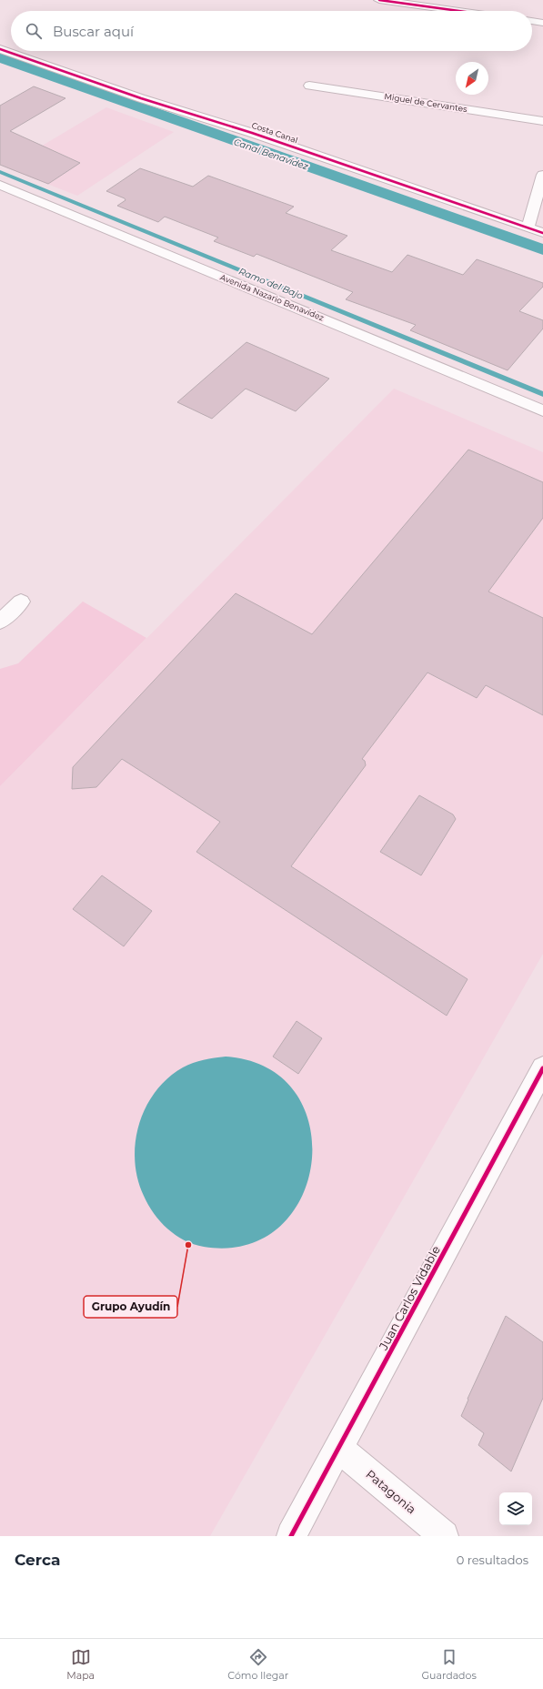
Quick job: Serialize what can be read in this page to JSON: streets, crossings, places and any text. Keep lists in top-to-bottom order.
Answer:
{
  "streets": {
    "street": [
      "Miguel de Cervantes",
      "Costa Canal",
      "Avenida Nazario Benavídez",
      "Juan Carlos Vidable",
      "Patagonia"
    ]
  },
  "crossings": [
    ["Juan Carlos Vidable", "Patagonia"]
  ],
  "water": ["Canal Benavídez", "Ramo del Bajo"],
  "places": ["Grupo Ayudín"],
  "north": "bottom left",
  "page": {
    "search": "Buscar aquí",
    "heading": ["Cerca", "0 resultados"],
    "nav": ["Mapa", "Cómo llegar", "Guardados"]
  }
}
